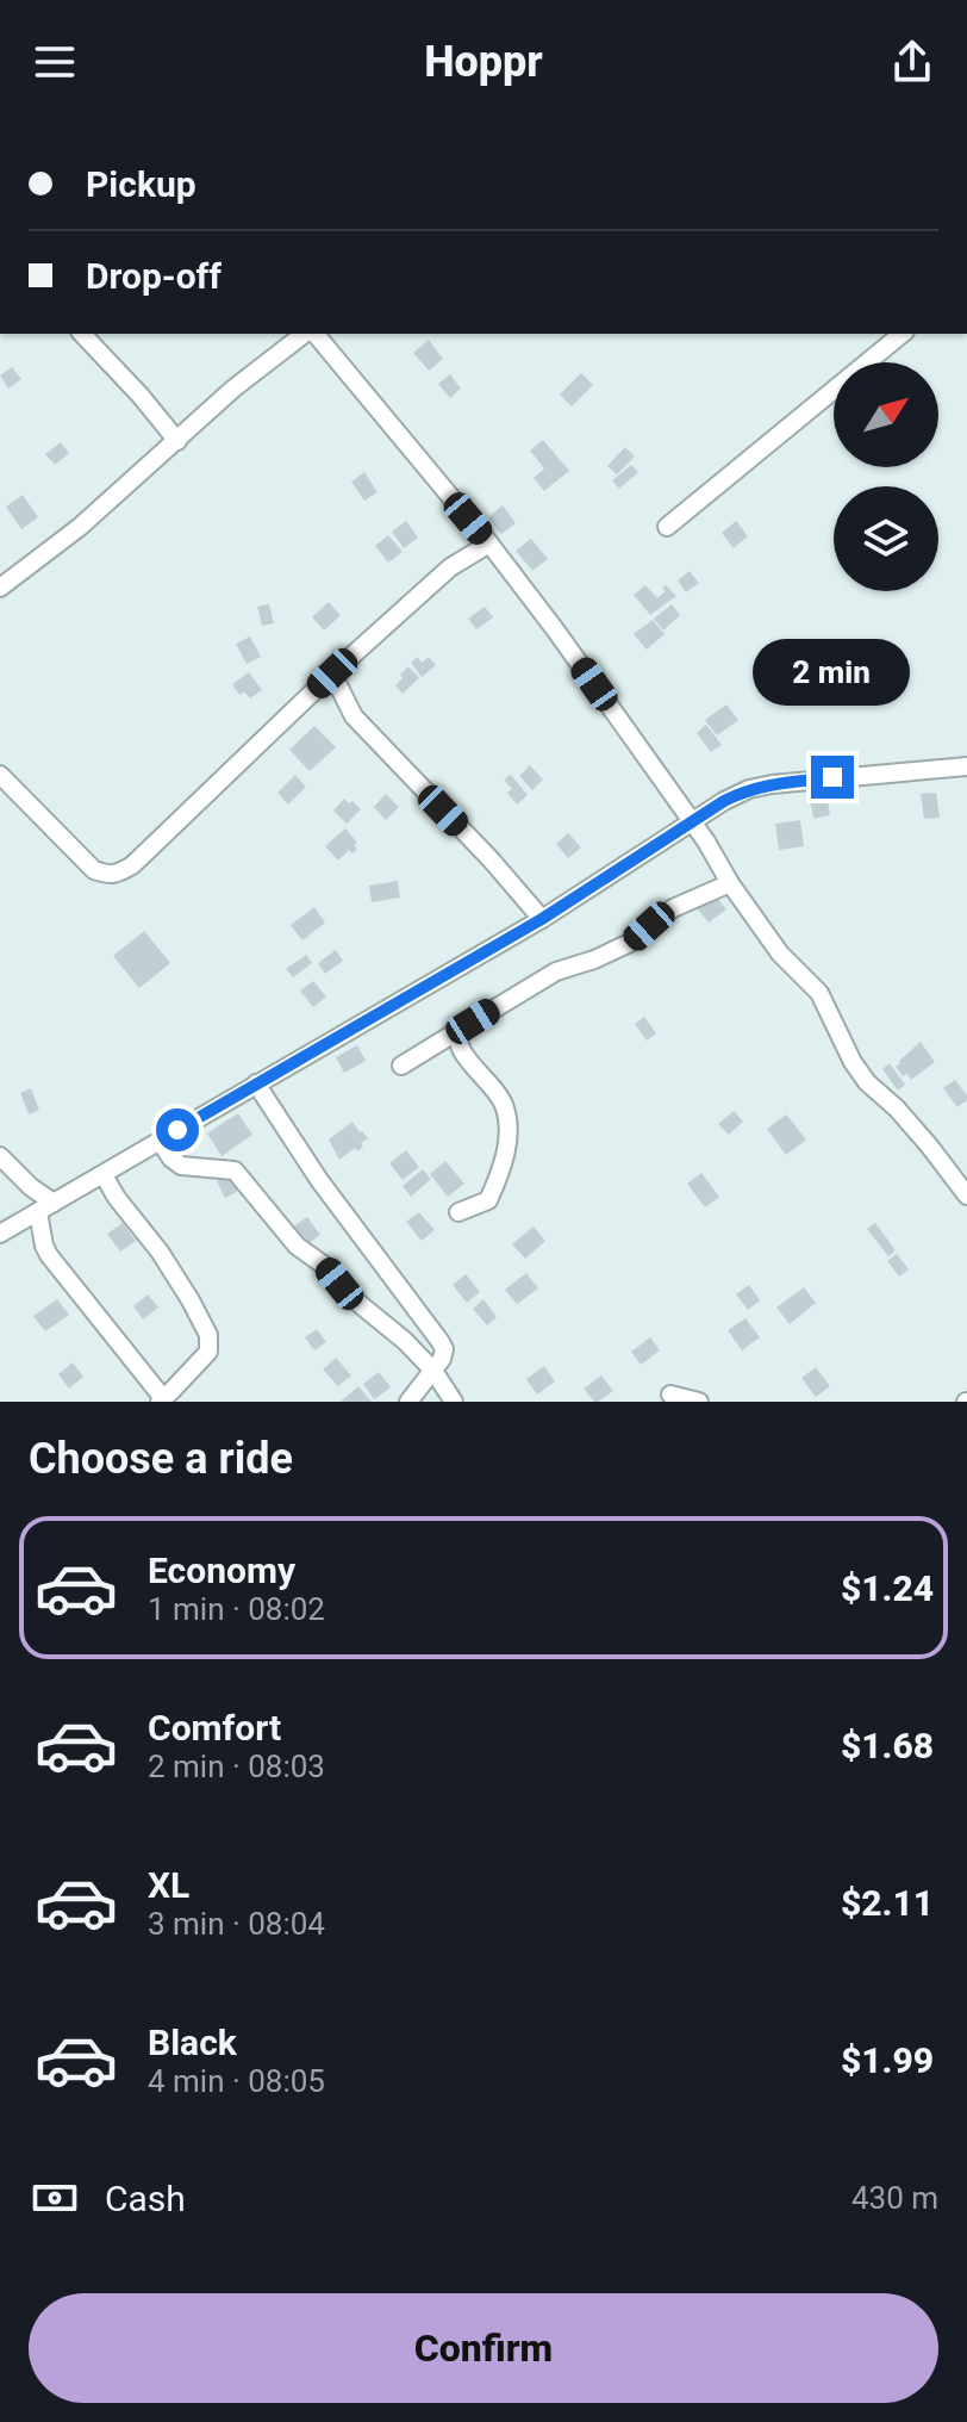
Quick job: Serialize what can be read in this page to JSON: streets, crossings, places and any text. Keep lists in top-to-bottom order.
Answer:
{
  "north": "top right",
  "page": {
    "header": "Hoppr",
    "banner": ["Pickup", "Drop-off"],
    "bubble": "2 min",
    "heading": "Choose a ride",
    "list": [
      {
        "name": "Economy",
        "note": "1 min · 08:02",
        "value": "$1.24"
      },
      {
        "name": "Comfort",
        "note": "2 min · 08:03",
        "value": "$1.68"
      },
      {
        "name": "XL",
        "note": "3 min · 08:04",
        "value": "$2.11"
      },
      {
        "name": "Black",
        "note": "4 min · 08:05",
        "value": "$1.99"
      }
    ],
    "pay": ["Cash", "430 m"],
    "buttons": "Confirm"
  }
}
